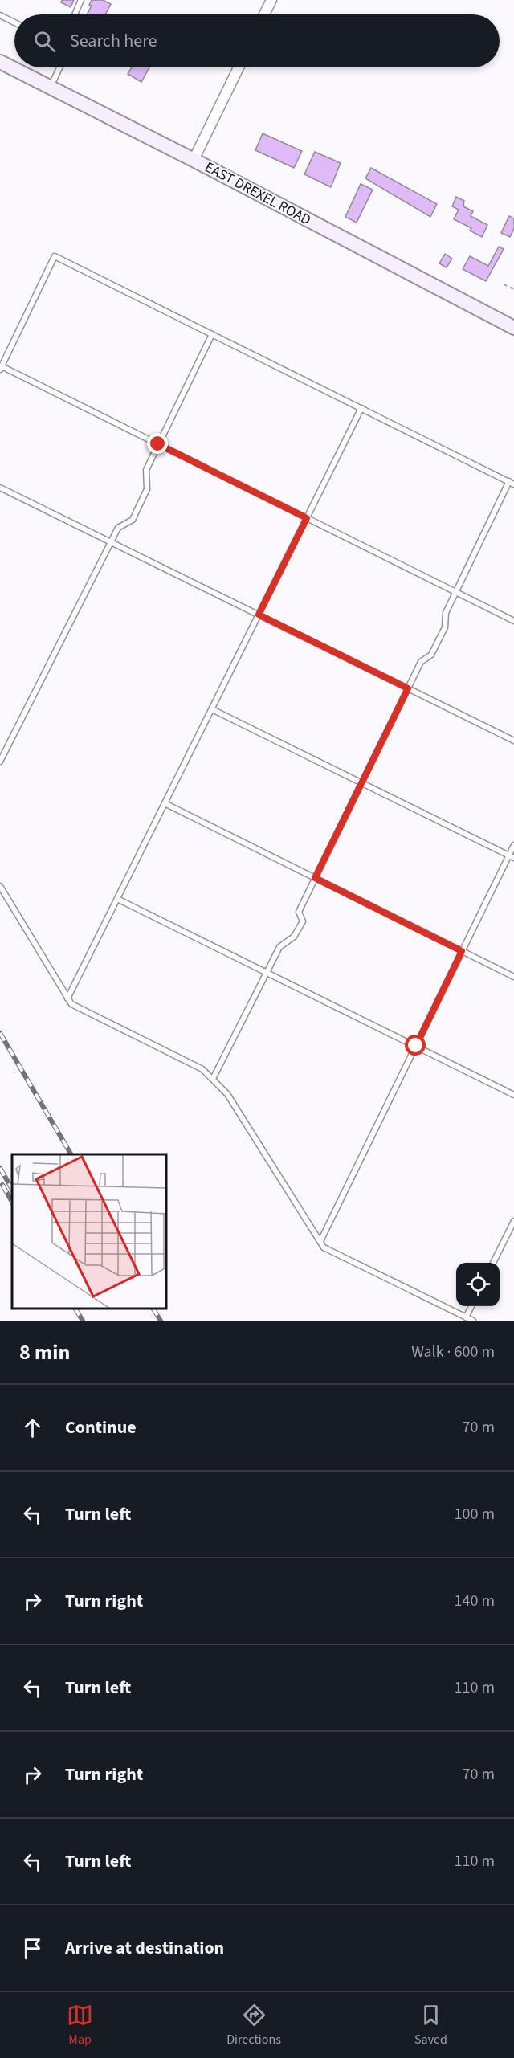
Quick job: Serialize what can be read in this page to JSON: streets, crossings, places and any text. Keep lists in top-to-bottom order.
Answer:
{
  "streets": {
    "street": ["EAST DREXEL ROAD"]
  },
  "page": {
    "search": "Search here",
    "heading": ["8 min", "Walk · 600 m"],
    "list": [
      ["Continue", "70 m"],
      ["Turn left", "100 m"],
      ["Turn right", "140 m"],
      ["Turn left", "110 m"],
      ["Turn right", "70 m"],
      ["Turn left", "110 m"],
      "Arrive at destination"
    ],
    "nav": ["Map", "Directions", "Saved"]
  }
}
